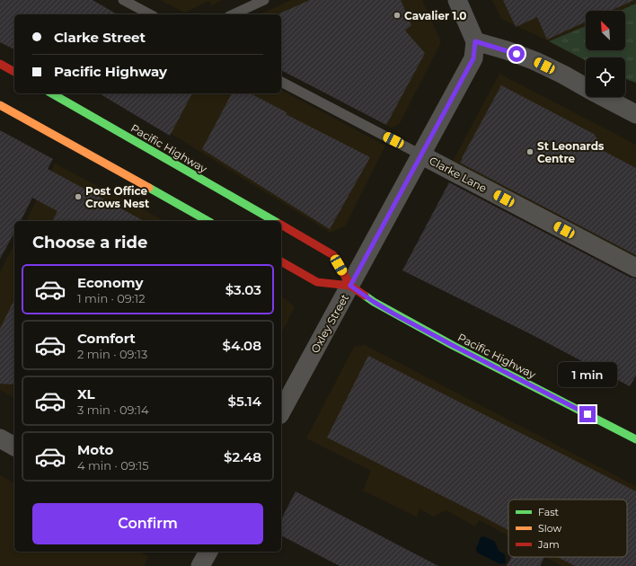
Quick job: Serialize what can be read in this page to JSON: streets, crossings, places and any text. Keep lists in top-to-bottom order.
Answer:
{
  "streets": {
    "main road": ["Pacific Highway"],
    "street": ["Clarke Lane", "Oxley Street"]
  },
  "crossings": [
    ["Pacific Highway", "Oxley Street"],
    ["Clarke Lane", "Oxley Street"]
  ],
  "places": ["Cavalier 1.0", "St Leonards Centre", "Post Office Crows Nest"],
  "legend": ["Fast", "Slow", "Jam"],
  "north": "top left",
  "page": {
    "banner": ["Clarke Street", "Pacific Highway"],
    "heading": "Choose a ride",
    "list": [
      {
        "name": "Economy",
        "note": "1 min · 09:12",
        "value": "$3.03"
      },
      {
        "name": "Comfort",
        "note": "2 min · 09:13",
        "value": "$4.08"
      },
      {
        "name": "XL",
        "note": "3 min · 09:14",
        "value": "$5.14"
      },
      {
        "name": "Moto",
        "note": "4 min · 09:15",
        "value": "$2.48"
      }
    ],
    "bubble": "1 min",
    "buttons": "Confirm"
  }
}
